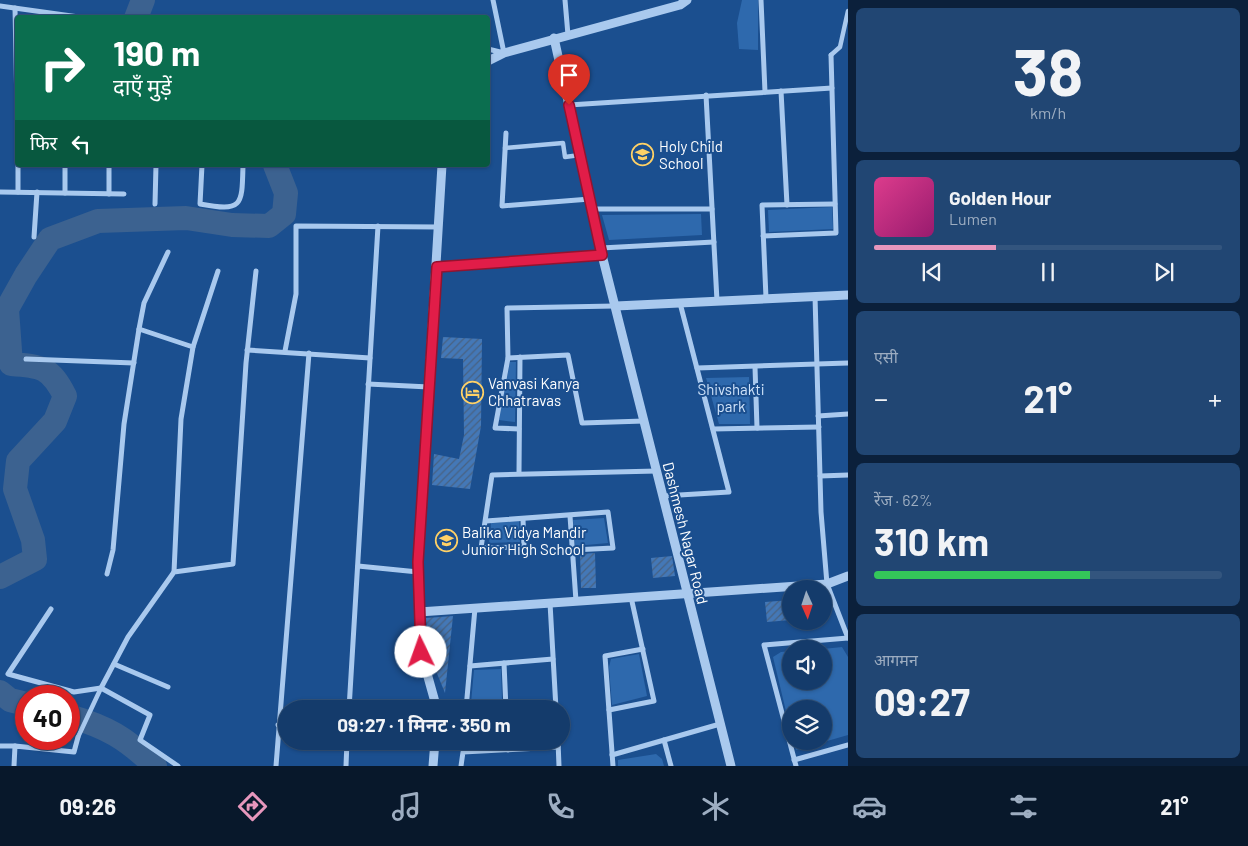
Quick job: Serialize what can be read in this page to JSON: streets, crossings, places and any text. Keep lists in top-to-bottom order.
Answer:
{
  "streets": {
    "street": ["Dashmesh Nagar Road"]
  },
  "parks": ["Shivshakti park"],
  "places": {
    "school or university": ["Holy Child School", "Balika Vidya Mandir Junior High School"],
    "hotel": ["Vanvasi Kanya Chhatravas"]
  },
  "north": "bottom",
  "page": {
    "tile": [
      ["38", "km/h"],
      "एसी",
      ["रेंज · 62%", "310 km"],
      ["आगमन", "09:27"]
    ],
    "turn": ["190 m", "दाएँ मुड़ें"],
    "then": "फिर",
    "song": ["Golden Hour", "Lumen"],
    "heat": ["−", "21°", "+"],
    "limit": "40",
    "trip": "09:27 · 1 मिनट · 350 m",
    "tabs": ["09:26", "21°"]
  }
}
